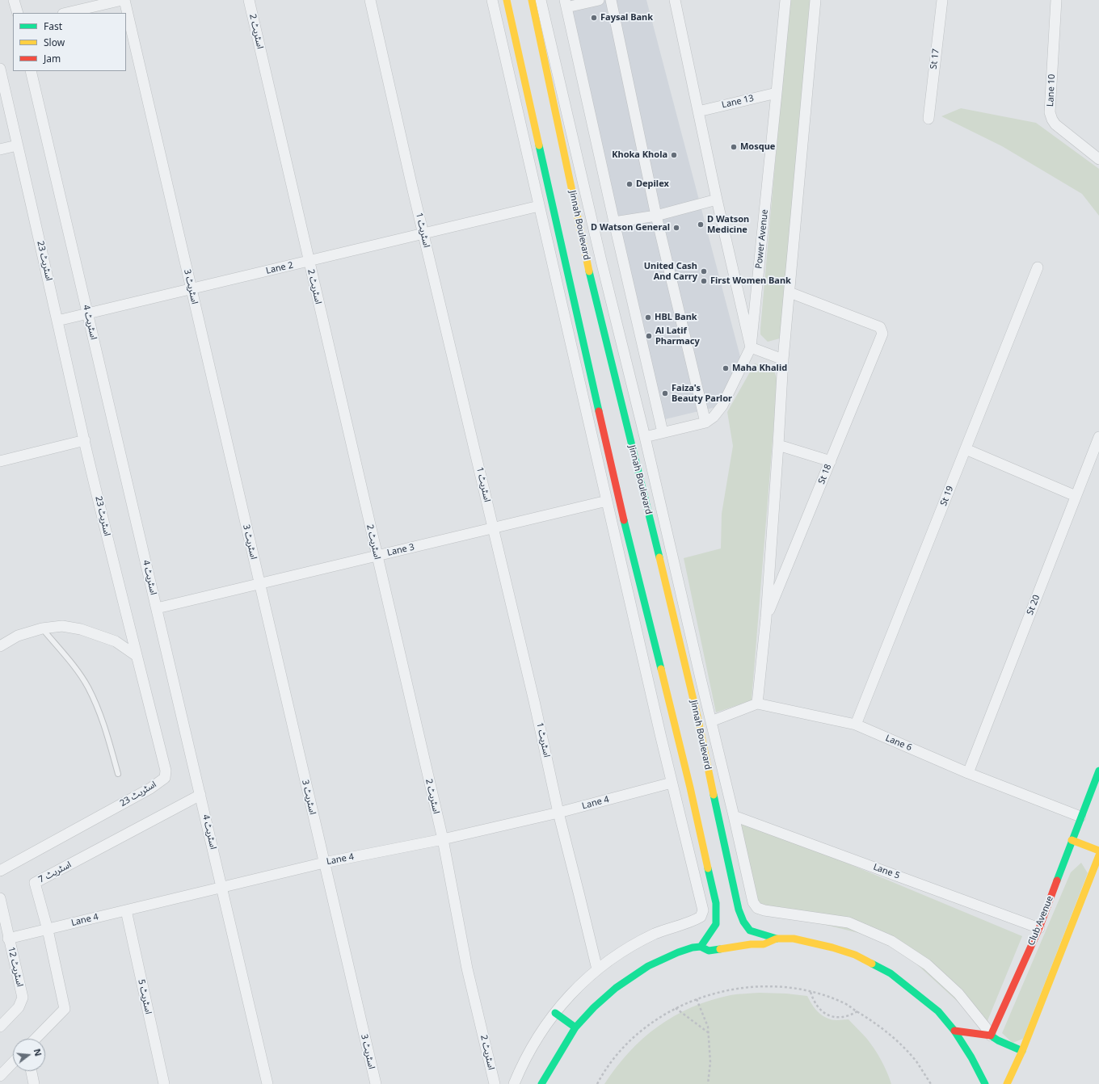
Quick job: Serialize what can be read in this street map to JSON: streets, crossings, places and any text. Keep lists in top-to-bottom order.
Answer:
{
  "streets": {
    "street": [
      "اسٹریٹ 2",
      "St 17",
      "Lane 10",
      "Lane 13",
      "Jinnah Boulevard",
      "اسٹریٹ 1",
      "Power Avenue",
      "اسٹریٹ 23",
      "Lane 2",
      "اسٹریٹ 3",
      "اسٹریٹ 4",
      "St 18",
      "St 19",
      "Lane 3",
      "St 20",
      "Lane 6",
      "Lane 4",
      "Lane 5",
      "اسٹریٹ 7",
      "Club Avenue",
      "اسٹریٹ 12",
      "اسٹریٹ 5"
    ]
  },
  "crossings": [
    ["اسٹریٹ 2", "Lane 2"],
    ["اسٹریٹ 2", "Lane 3"],
    ["اسٹریٹ 2", "Lane 4"],
    ["Lane 13", "Power Avenue"],
    ["اسٹریٹ 1", "Lane 2"],
    ["اسٹریٹ 1", "Lane 3"],
    ["اسٹریٹ 1", "Lane 4"],
    ["اسٹریٹ 23", "Lane 2"],
    ["Lane 2", "اسٹریٹ 3"],
    ["Lane 2", "اسٹریٹ 4"],
    ["اسٹریٹ 3", "Lane 3"],
    ["اسٹریٹ 3", "Lane 4"],
    ["اسٹریٹ 4", "Lane 3"],
    ["اسٹریٹ 4", "Lane 4"],
    ["اسٹریٹ 4", "اسٹریٹ 7"],
    ["St 19", "Lane 6"],
    ["St 20", "Lane 6"],
    ["Lane 6", "Club Avenue"],
    ["Lane 4", "اسٹریٹ 7"],
    ["Lane 4", "اسٹریٹ 12"],
    ["Lane 4", "اسٹریٹ 5"],
    ["Lane 5", "Club Avenue"]
  ],
  "places": [
    "Faysal Bank",
    "Mosque",
    "Khoka Khola",
    "Depilex",
    "D Watson Medicine",
    "D Watson General",
    "United Cash And Carry",
    "First Women Bank",
    "HBL Bank",
    "Al Latif Pharmacy",
    "Maha Khalid",
    "Faiza's Beauty Parlor"
  ],
  "legend": ["Fast", "Slow", "Jam"],
  "north": "right"
}
